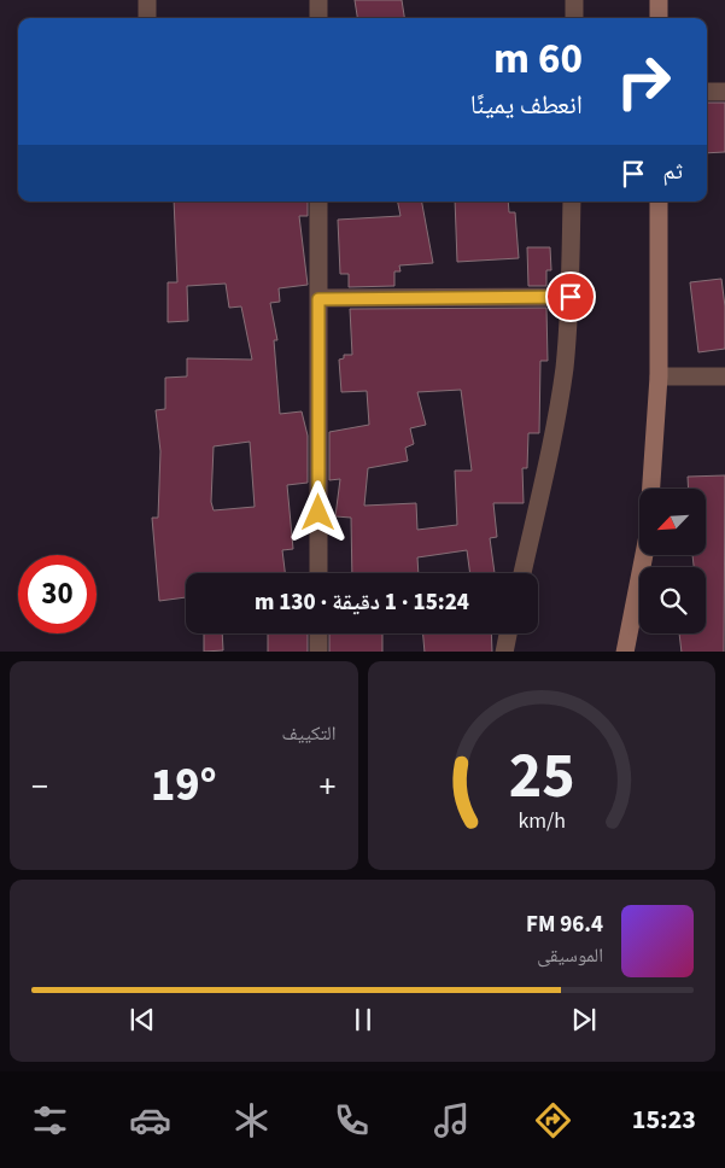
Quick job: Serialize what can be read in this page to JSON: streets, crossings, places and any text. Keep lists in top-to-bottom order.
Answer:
{
  "north": "bottom left",
  "page": {
    "turn": ["60 m", "انعطف يمينًا"],
    "then": "ثم",
    "limit": "30",
    "trip": "15:24 · 1 دقيقة · 130 m",
    "tile": "التكييف",
    "heat": ["−", "19°", "+"],
    "song": ["96.4 FM", "الموسيقى"],
    "tabs": "15:23",
    "gauge": ["25", "km/h"]
  }
}
